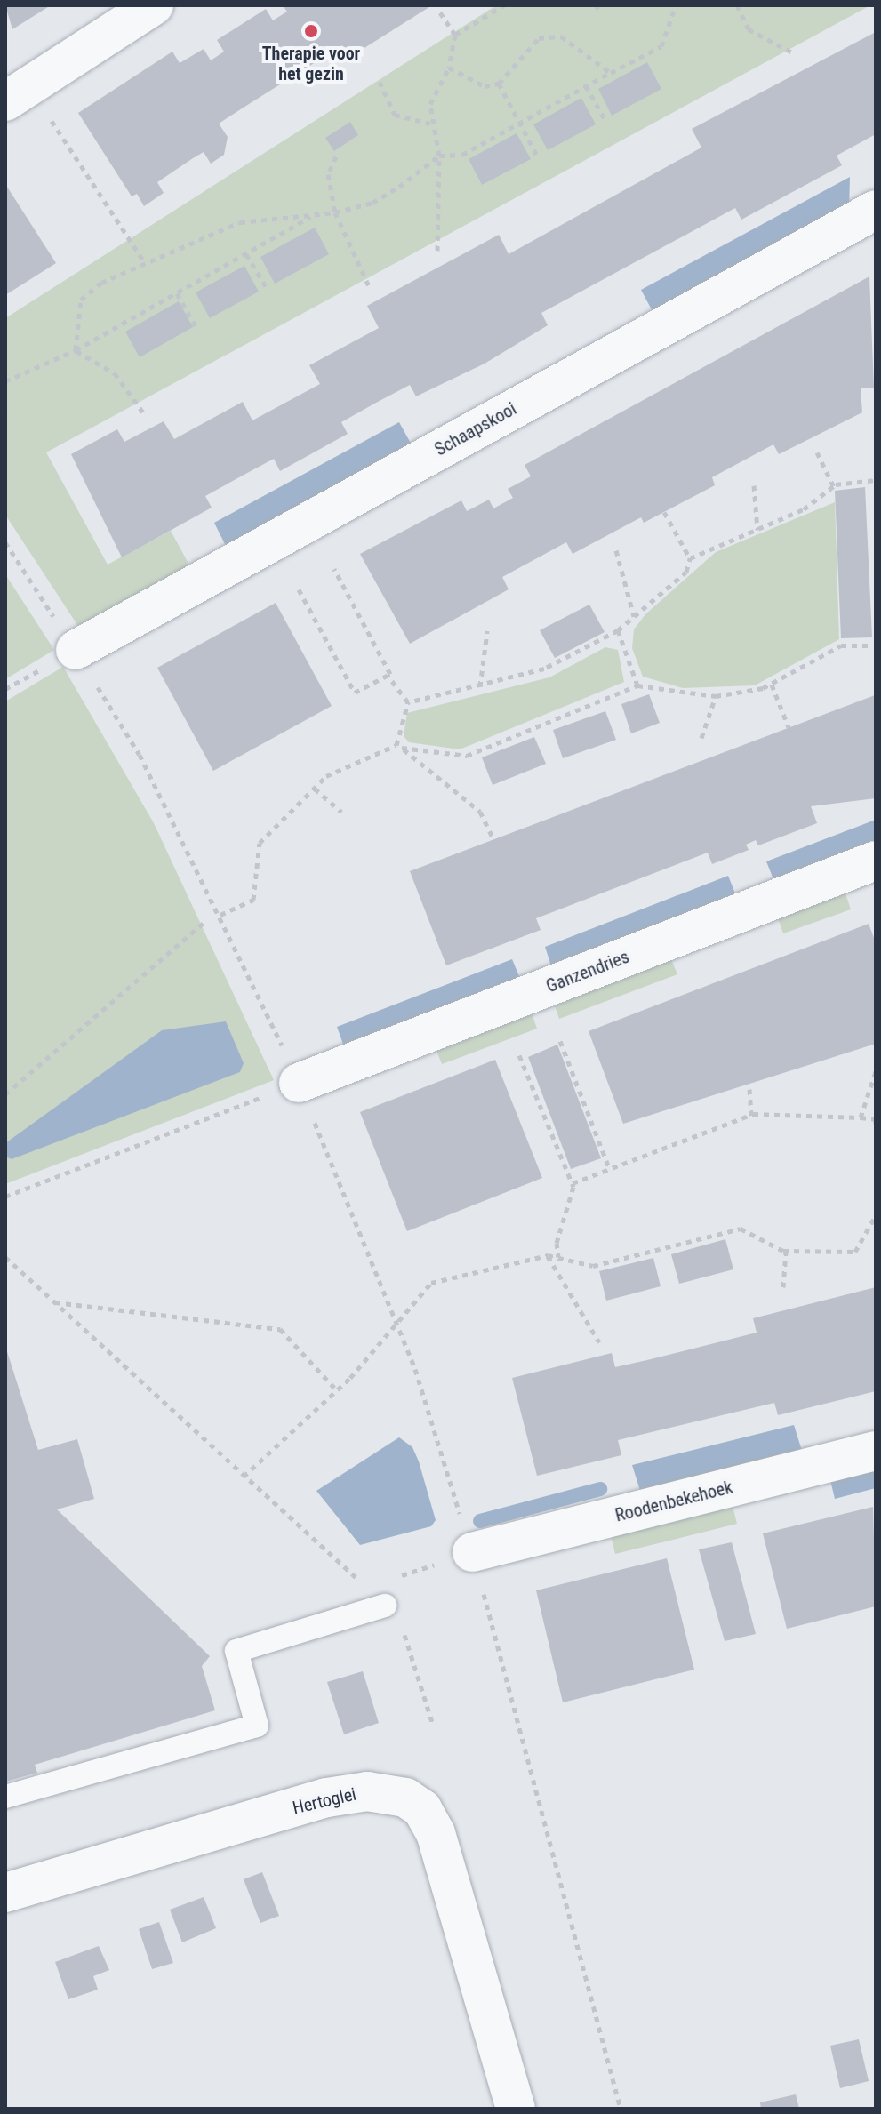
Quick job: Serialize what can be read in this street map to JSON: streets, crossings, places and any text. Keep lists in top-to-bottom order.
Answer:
{
  "streets": {
    "street": [
      "Schaapskooi",
      "Ganzendries",
      "Roodenbekehoek",
      "Hertoglei"
    ]
  },
  "places": ["Therapie voor het gezin"]
}
